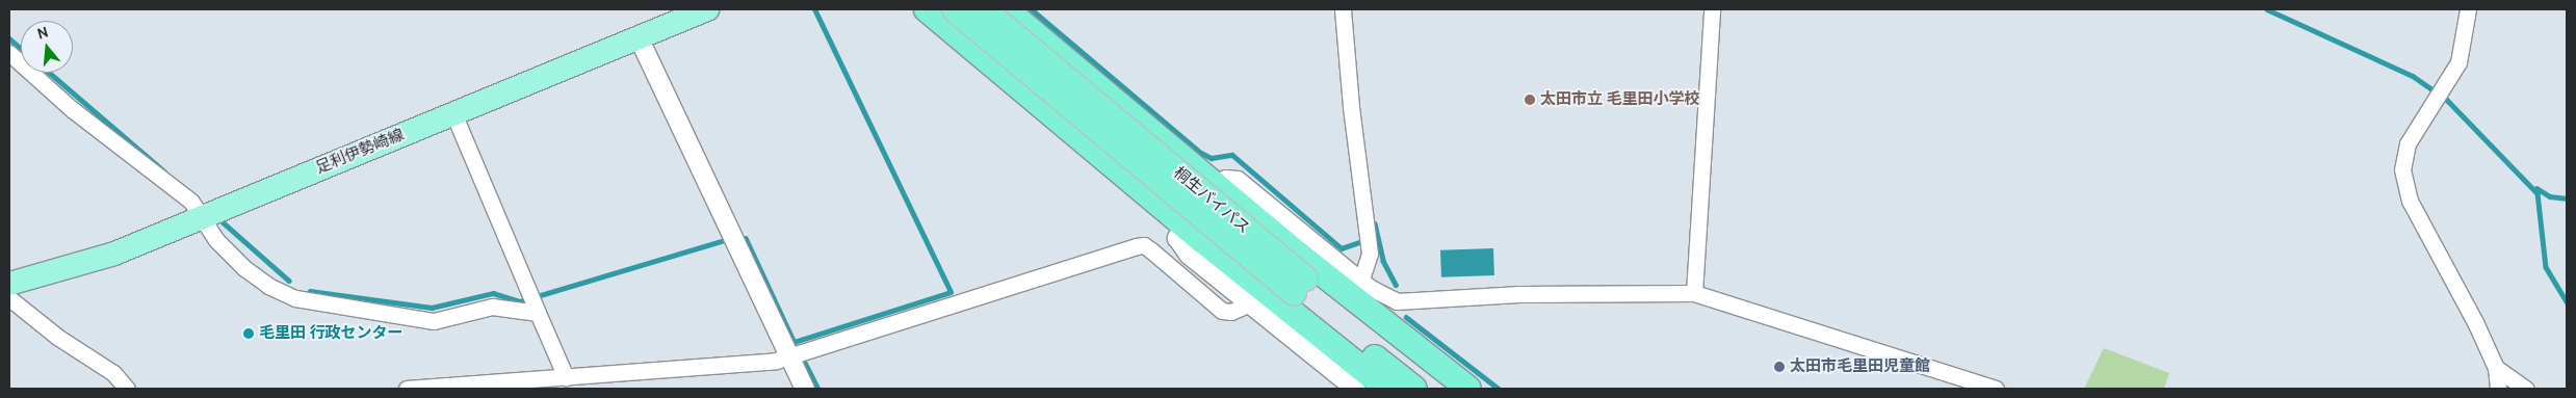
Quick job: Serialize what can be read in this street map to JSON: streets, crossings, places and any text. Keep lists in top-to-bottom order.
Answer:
{
  "streets": {
    "highway": ["桐生バイパス"],
    "main road": ["足利伊勢崎線"]
  },
  "places": ["太田市立 毛里田小学校", "毛里田 行政センター", "太田市毛里田児童館"],
  "north": "top"
}
